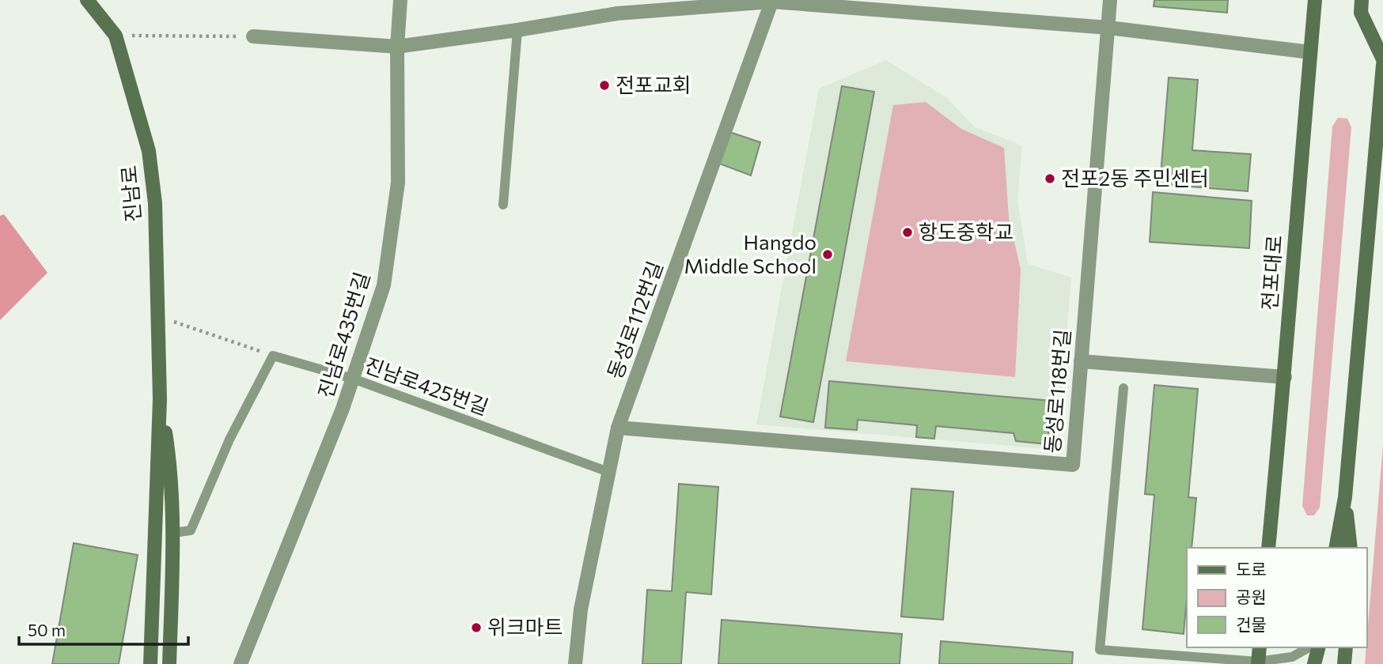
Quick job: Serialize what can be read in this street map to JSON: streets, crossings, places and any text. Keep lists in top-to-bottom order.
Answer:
{
  "streets": {
    "main road": ["진남로", "전포대로"],
    "street": ["동성로112번길", "진남로435번길", "동성로118번길"],
    "lane": ["진남로425번길"]
  },
  "crossings": [
    ["동성로112번길", "진남로425번길"],
    ["동성로112번길", "동성로118번길"],
    ["진남로435번길", "진남로425번길"]
  ],
  "places": [
    "전포교회",
    "전포2동 주민센터",
    "항도중학교",
    "Hangdo Middle School",
    "위크마트"
  ],
  "legend": ["도로", "공원", "건물"],
  "scale_bar": "50 m"
}
